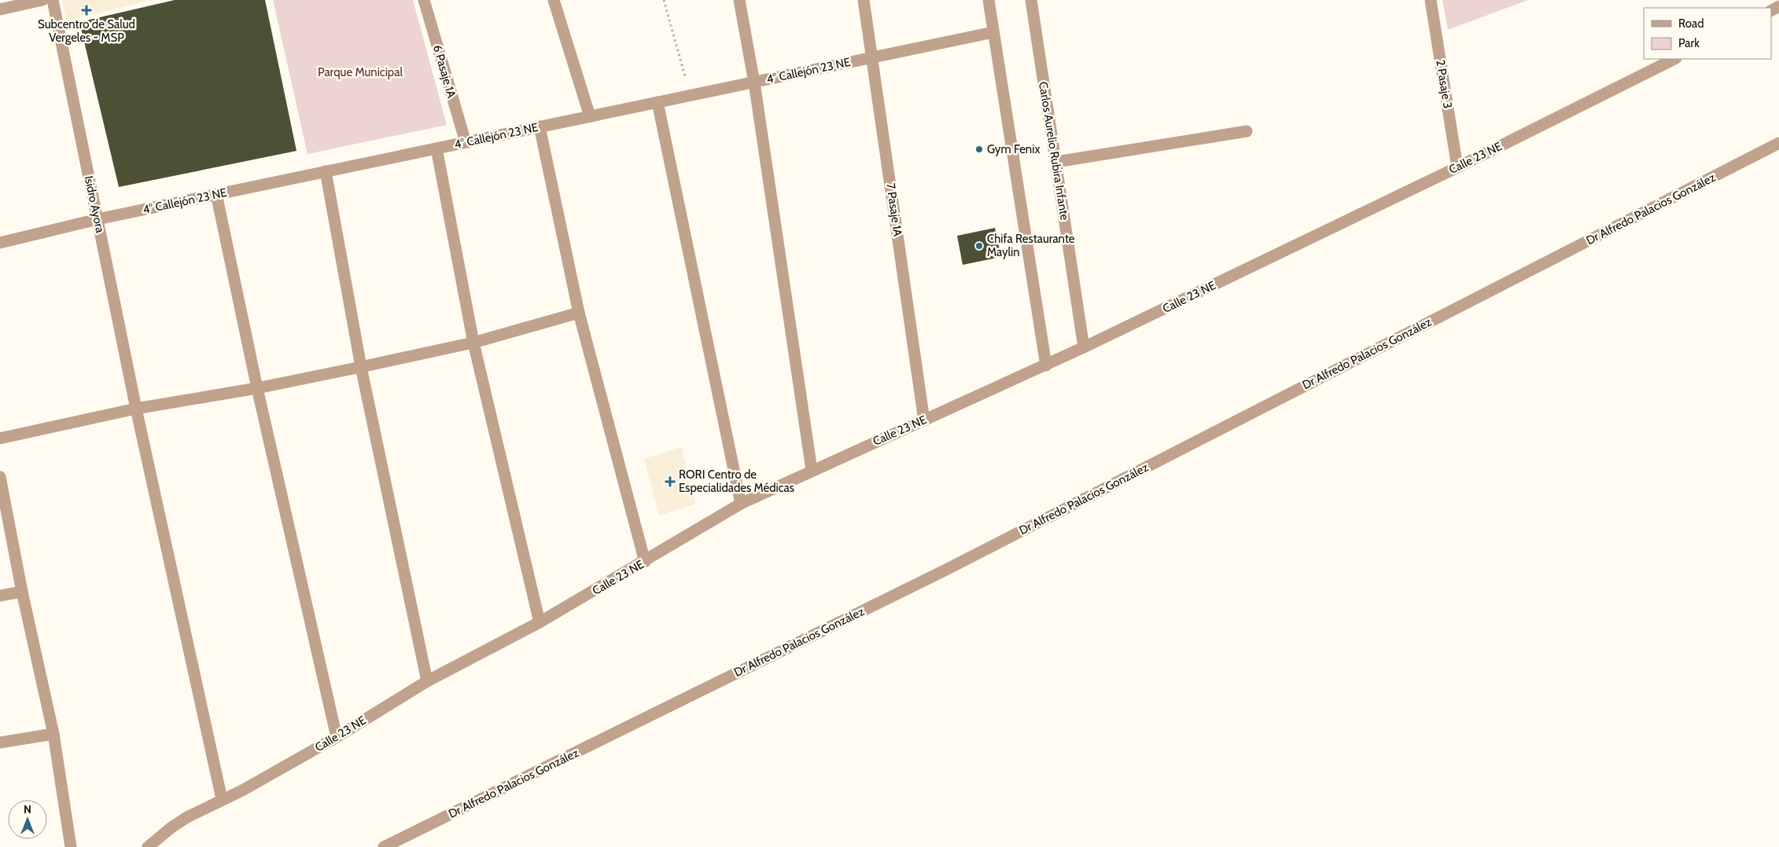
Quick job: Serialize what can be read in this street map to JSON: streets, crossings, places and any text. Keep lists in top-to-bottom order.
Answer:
{
  "streets": {
    "street": [
      "4° Callejón 23 NE",
      "6 Pasaje 1A",
      "2 Pasaje 3",
      "Carlos Aurelio Rubira Infante",
      "Calle 23 NE",
      "Isidro Ayora",
      "Dr Alfredo Palacios González",
      "7 Pasaje 1A"
    ]
  },
  "crossings": [
    ["4° Callejón 23 NE", "6 Pasaje 1A"],
    ["4° Callejón 23 NE", "Isidro Ayora"],
    ["4° Callejón 23 NE", "7 Pasaje 1A"],
    ["2 Pasaje 3", "Calle 23 NE"],
    ["Carlos Aurelio Rubira Infante", "Calle 23 NE"],
    ["Calle 23 NE", "Isidro Ayora"],
    ["Calle 23 NE", "7 Pasaje 1A"]
  ],
  "parks": ["Parque Municipal"],
  "places": {
    "health": ["Subcentro de Salud Vergeles - MSP", "RORI Centro de Especialidades Médicas"],
    "other": ["Gym Fenix", "Chifa Restaurante Maylin"]
  },
  "legend": ["Road", "Park"],
  "north": "top"
}
